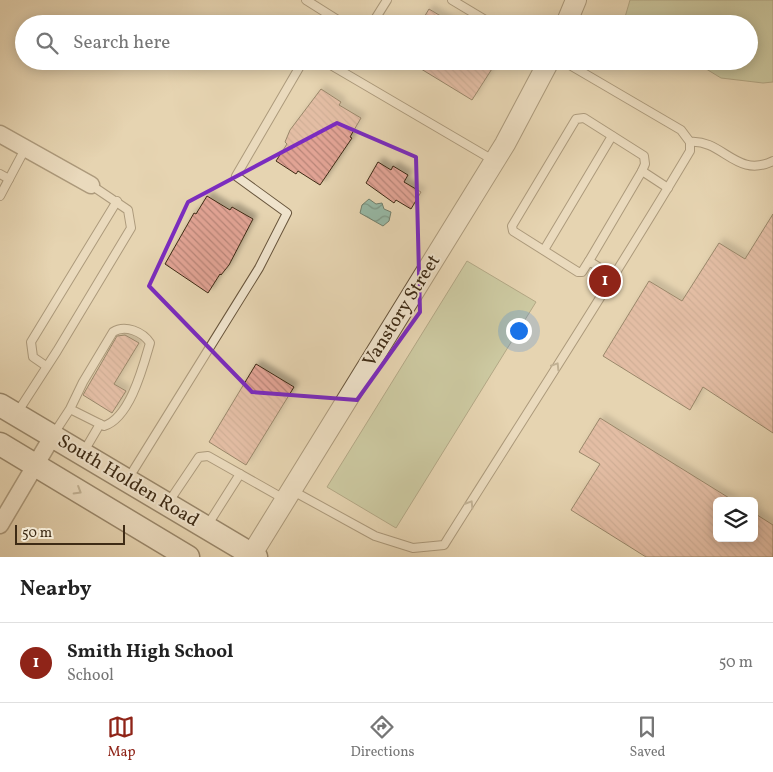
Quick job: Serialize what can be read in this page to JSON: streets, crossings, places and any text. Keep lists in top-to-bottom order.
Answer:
{
  "streets": {
    "main road": ["South Holden Road"],
    "street": ["Vanstory Street"]
  },
  "crossings": [
    ["Vanstory Street", "South Holden Road"]
  ],
  "scale_bar": "50 m",
  "page": {
    "search": "Search here",
    "pins": "1",
    "scale": "50 m",
    "heading": "Nearby",
    "list": [
      {
        "mark": "1",
        "name": "Smith High School",
        "note": "School",
        "value": "50 m"
      }
    ],
    "nav": ["Map", "Directions", "Saved"]
  }
}
